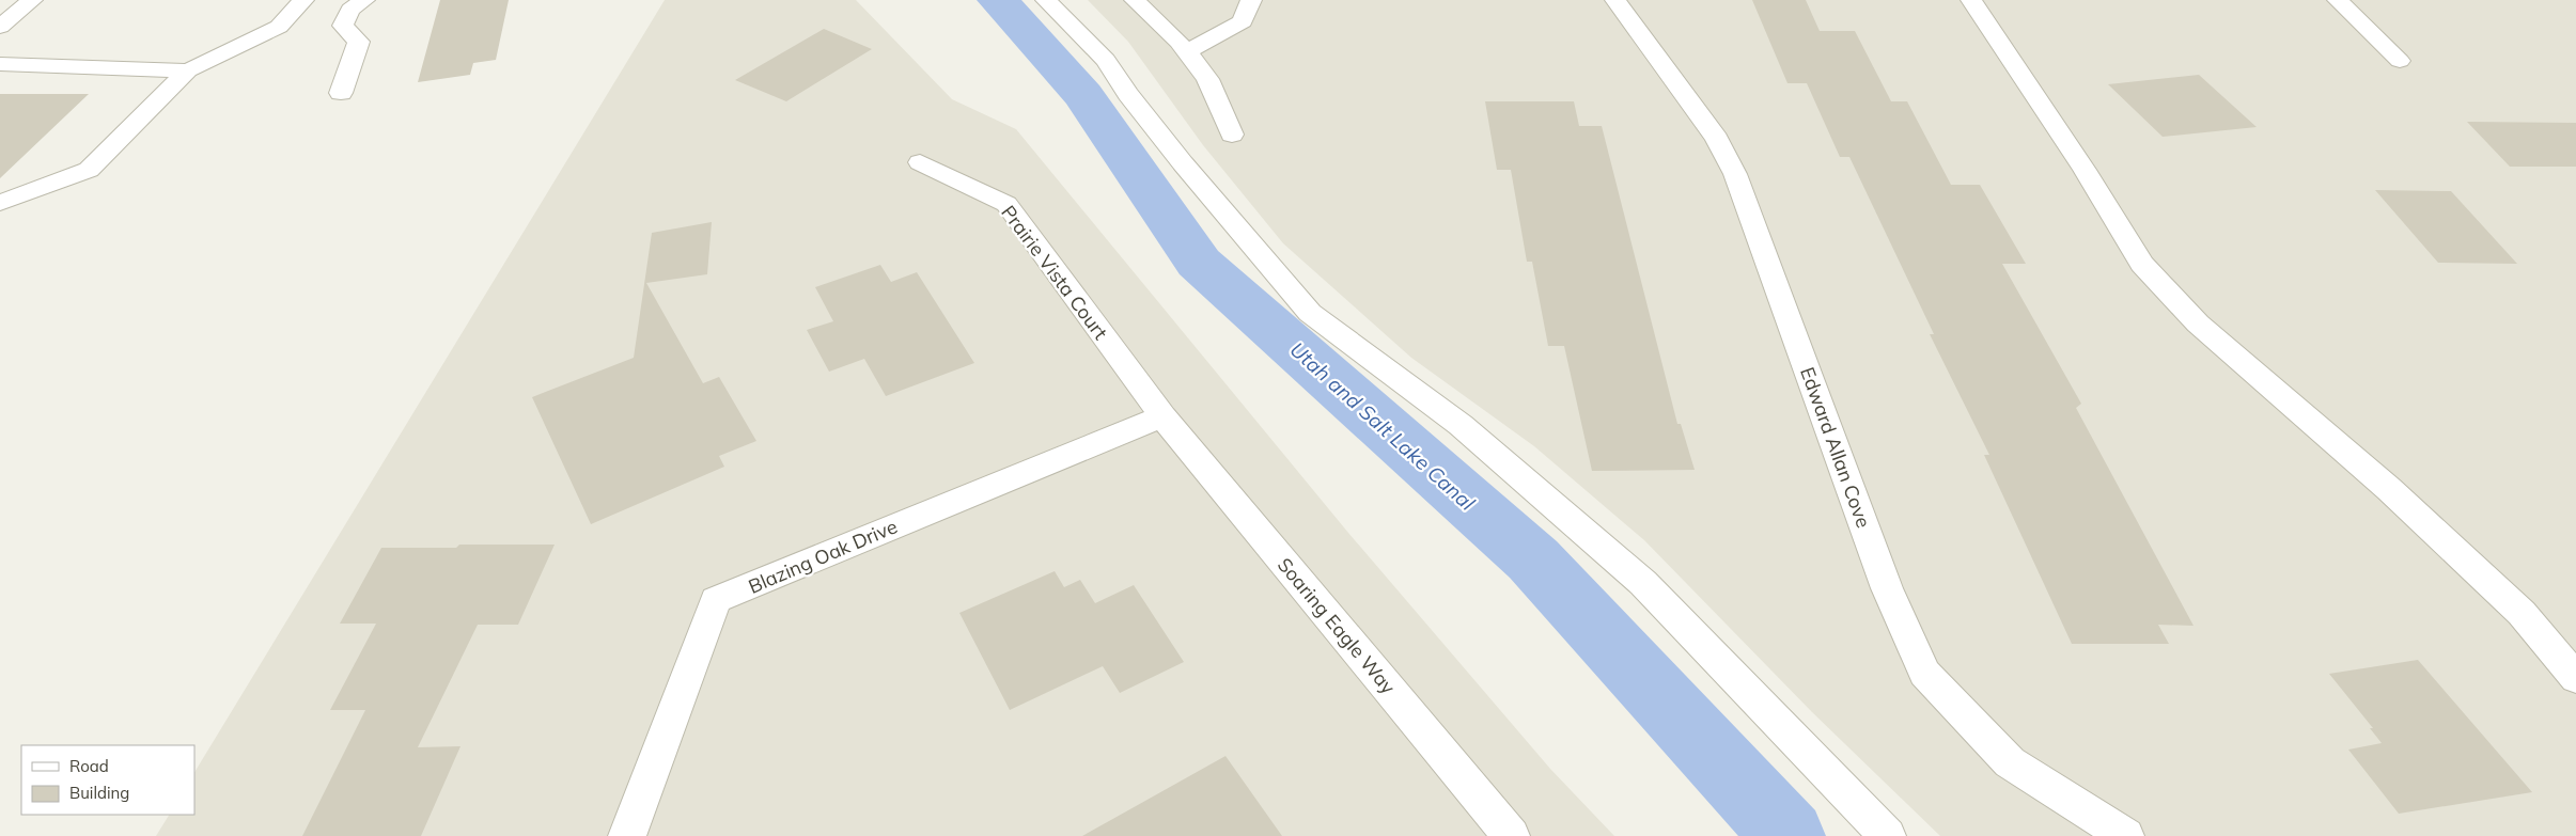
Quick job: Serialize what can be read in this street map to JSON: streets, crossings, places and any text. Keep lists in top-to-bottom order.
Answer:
{
  "streets": {
    "street": [
      "Prairie Vista Court",
      "Edward Allan Cove",
      "Blazing Oak Drive",
      "Soaring Eagle Way"
    ]
  },
  "crossings": [
    ["Prairie Vista Court", "Blazing Oak Drive"],
    ["Prairie Vista Court", "Soaring Eagle Way"],
    ["Blazing Oak Drive", "Soaring Eagle Way"]
  ],
  "water": ["Utah and Salt Lake Canal"],
  "legend": ["Road", "Building"]
}
